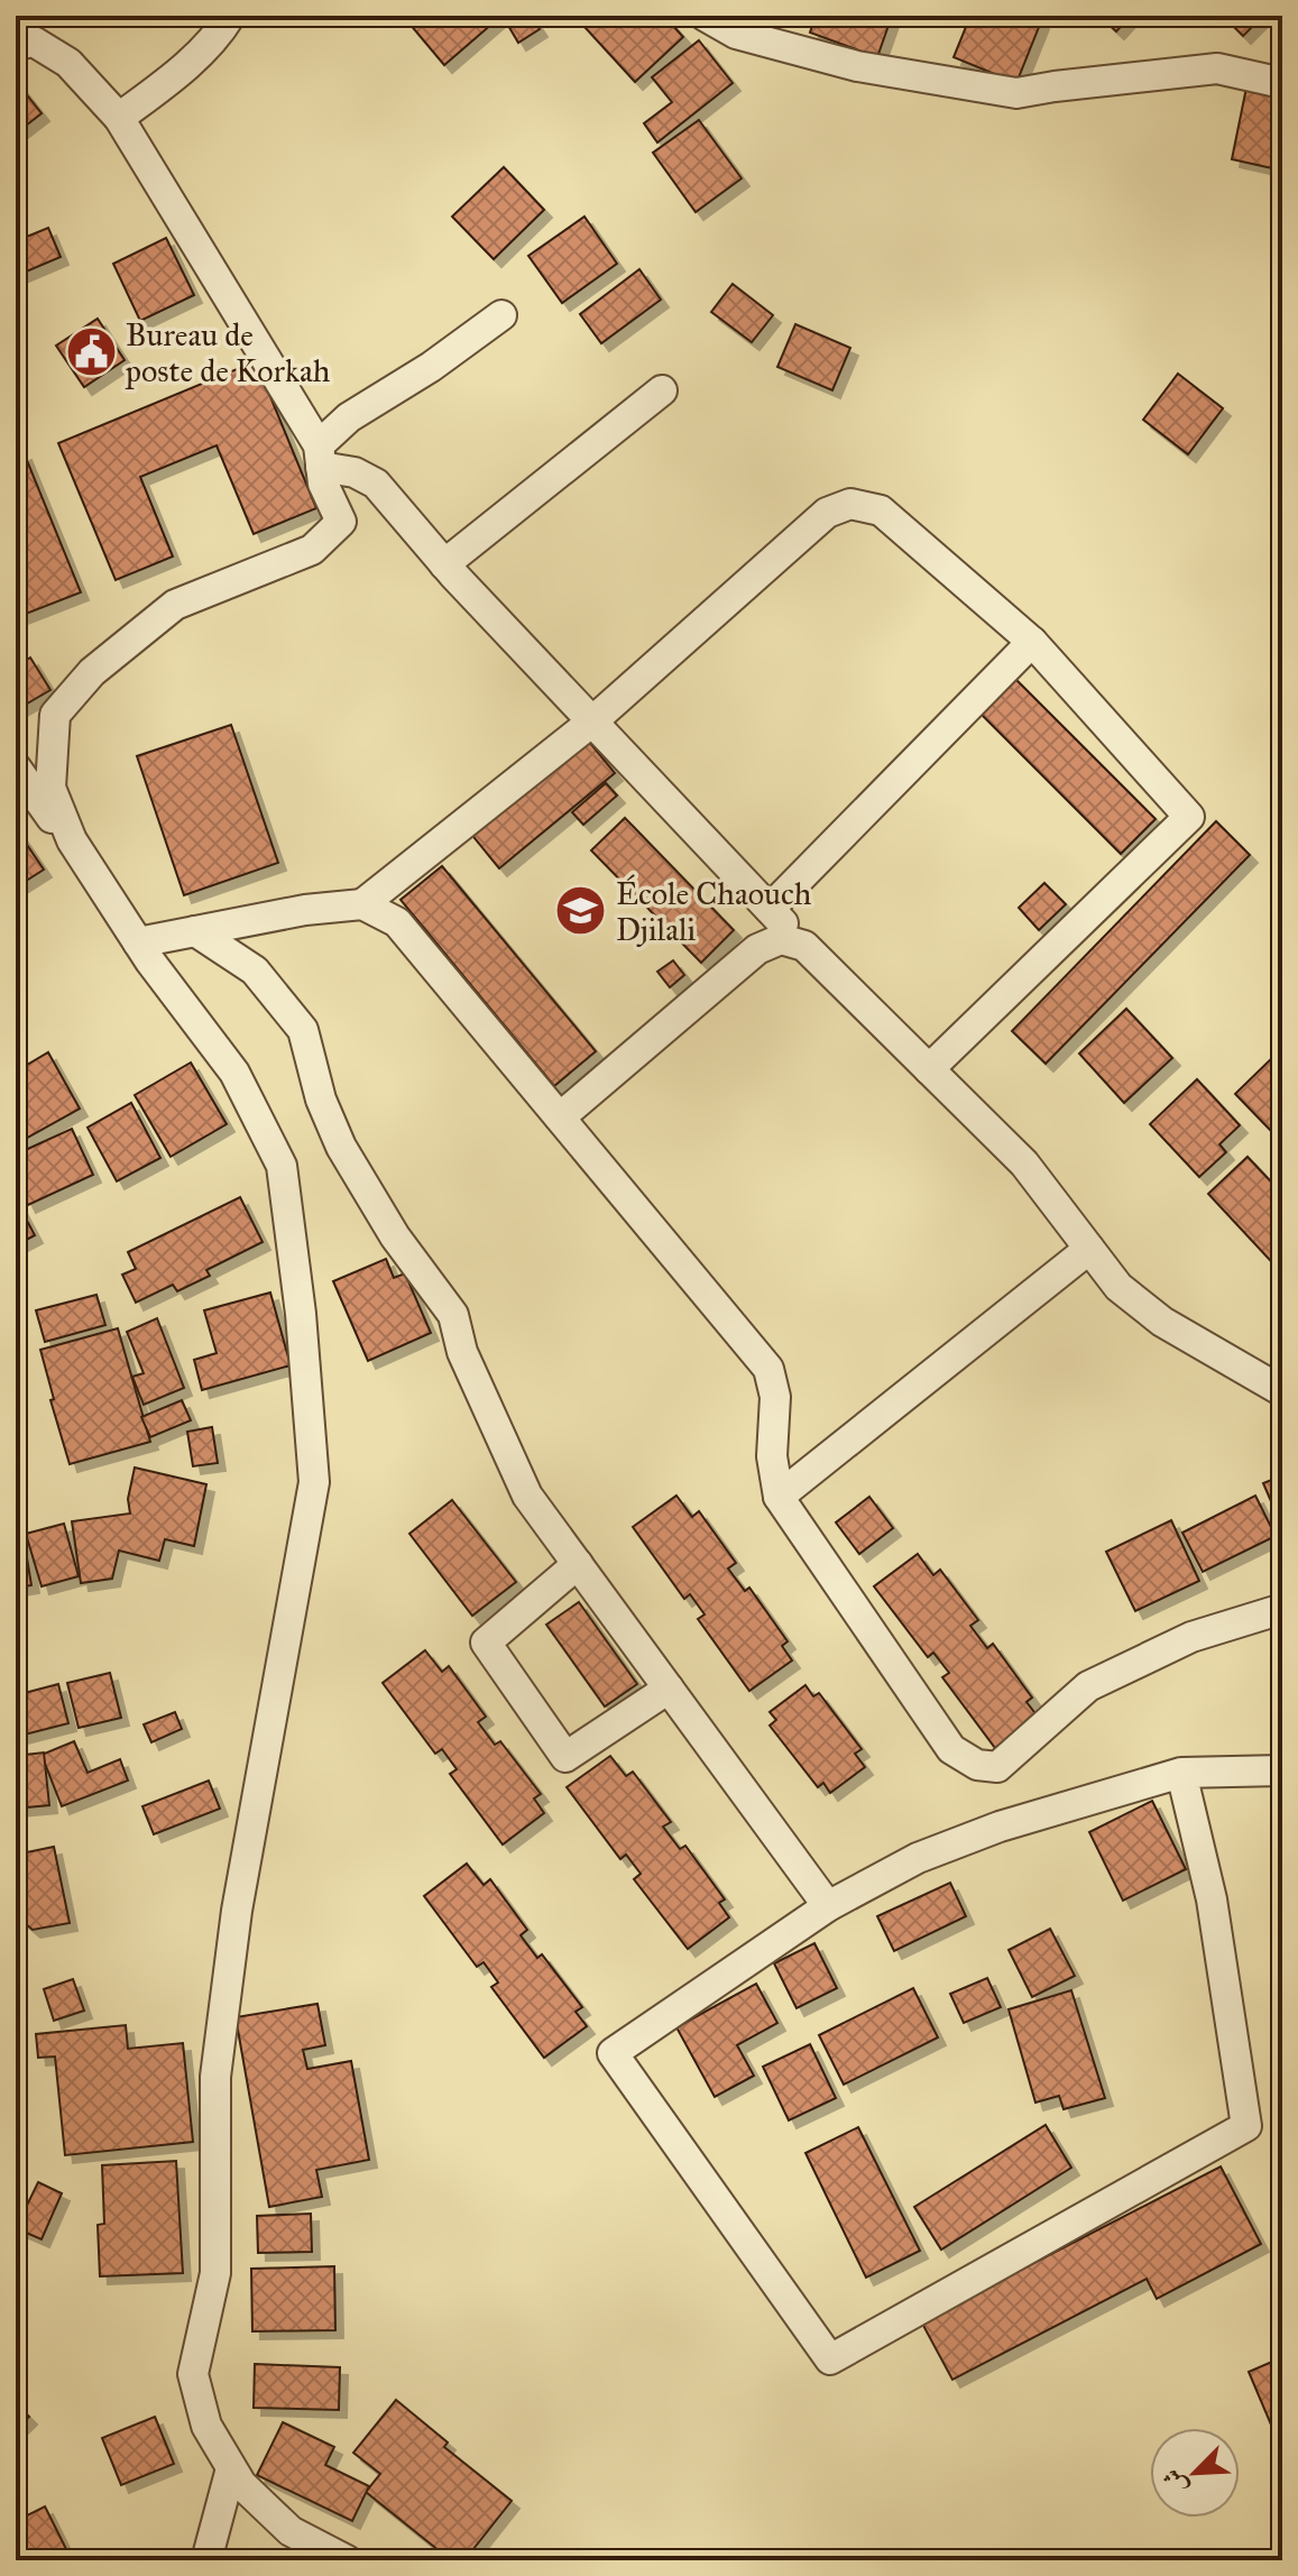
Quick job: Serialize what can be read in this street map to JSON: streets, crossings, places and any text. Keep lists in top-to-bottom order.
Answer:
{
  "places": {
    "public building": ["Bureau de poste de Korkah"],
    "school or university": ["École Chaouch Djilali"]
  },
  "north": "bottom left"
}
